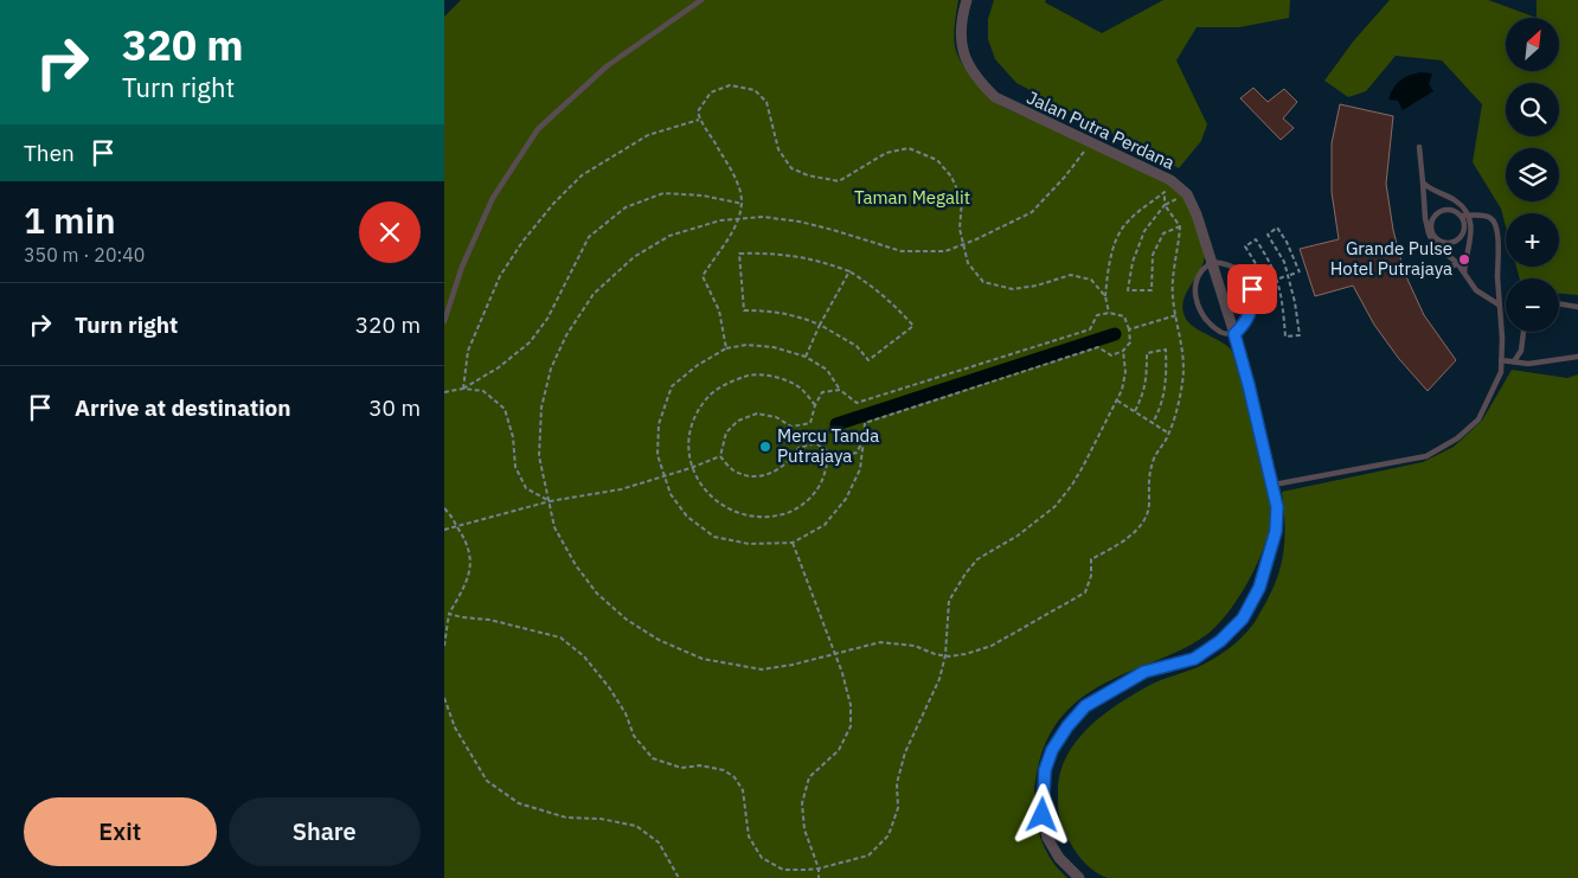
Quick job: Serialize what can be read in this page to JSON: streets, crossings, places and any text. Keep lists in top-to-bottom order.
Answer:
{
  "streets": {
    "street": ["Jalan Putra Perdana"]
  },
  "parks": ["Taman Megalit"],
  "places": ["Grande Pulse Hotel Putrajaya", "Mercu Tanda Putrajaya"],
  "north": "top right",
  "page": {
    "turn": ["320 m", "Turn right"],
    "map_buttons": ["+", "−"],
    "then": "Then",
    "heading": ["1 min", "350 m · 20:40"],
    "list": [
      {
        "name": "Turn right",
        "value": "320 m"
      },
      {
        "name": "Arrive at destination",
        "value": "30 m"
      }
    ],
    "buttons": ["Exit", "Share"]
  }
}
